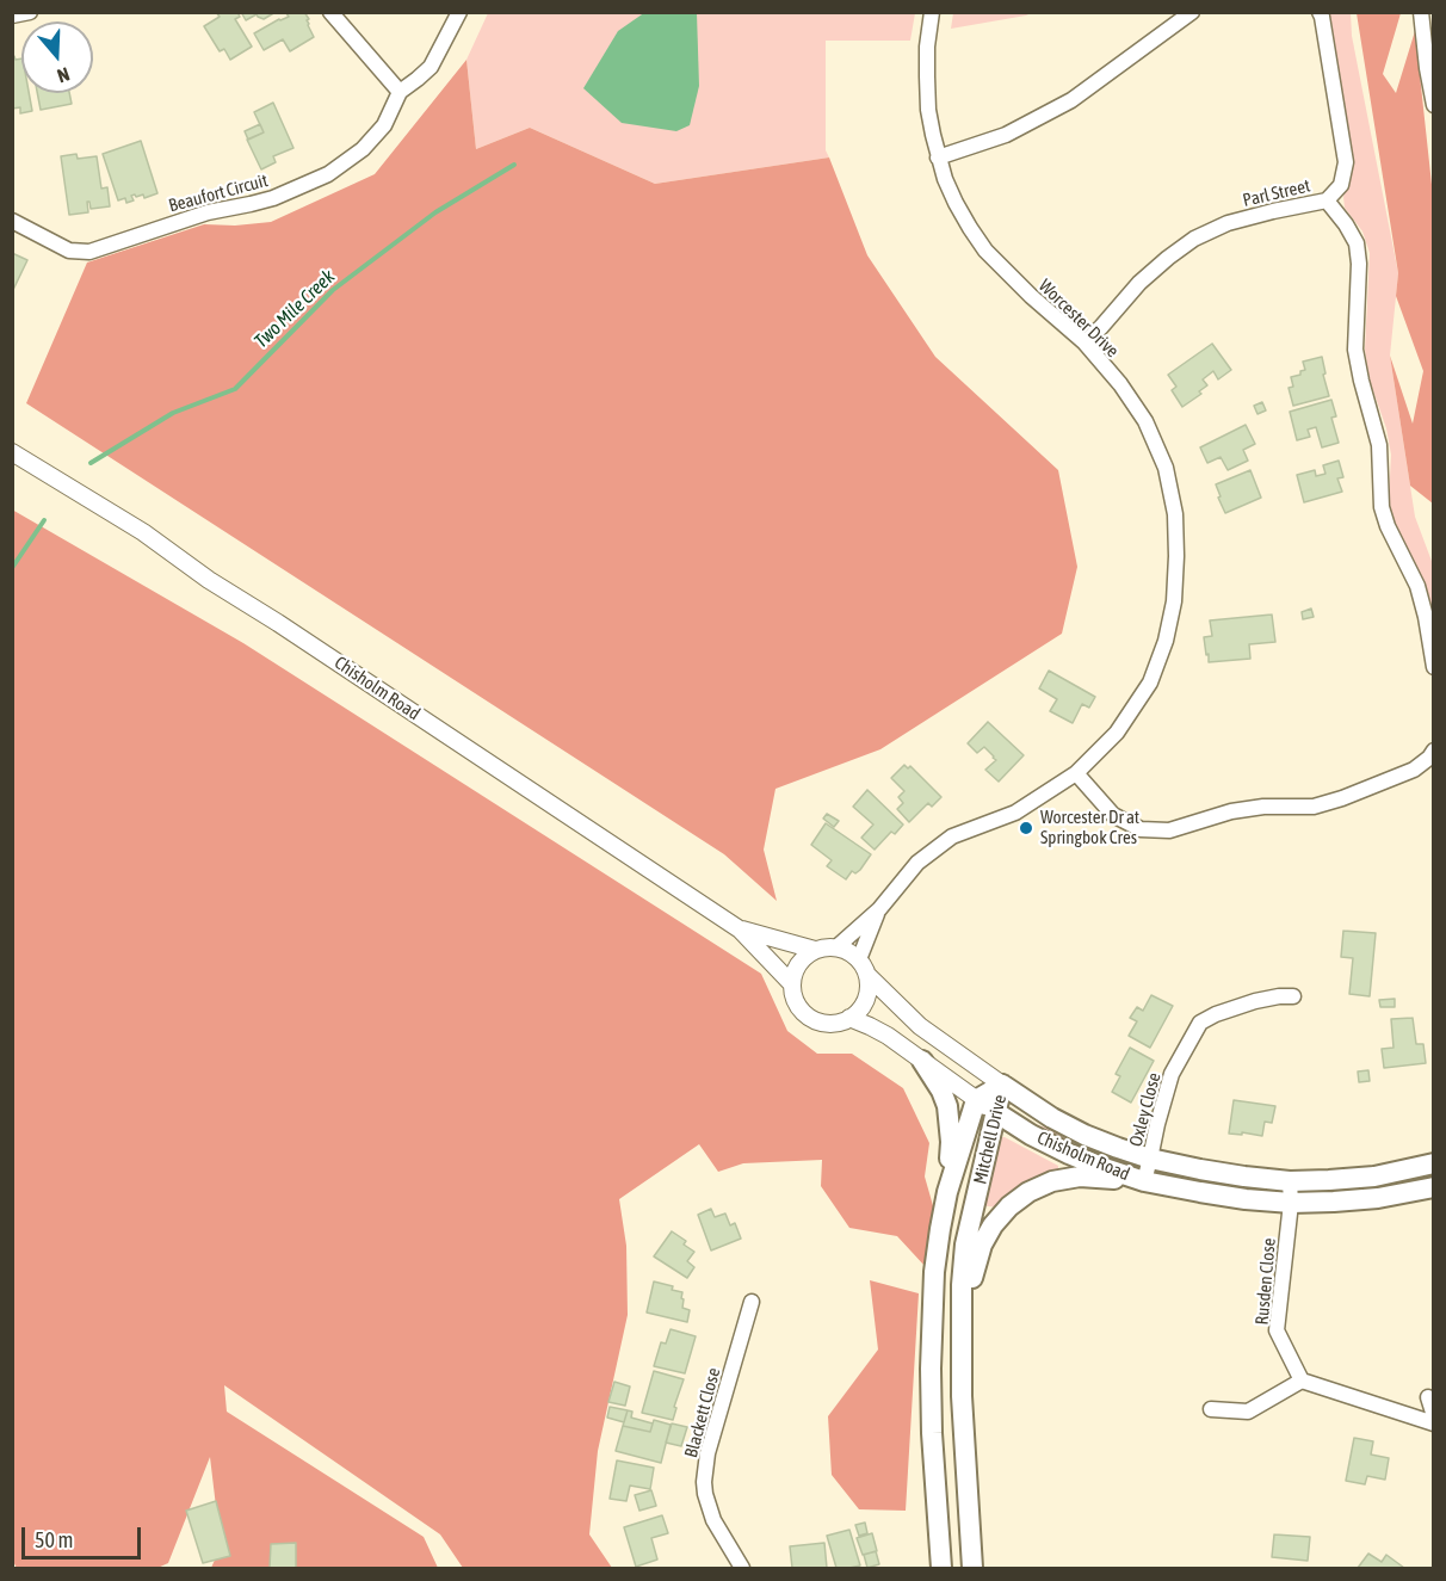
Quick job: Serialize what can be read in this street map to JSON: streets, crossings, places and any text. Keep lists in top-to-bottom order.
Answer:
{
  "streets": {
    "main road": ["Chisholm Road", "Mitchell Drive"],
    "street": [
      "Beaufort Circuit",
      "Parl Street",
      "Worcester Drive",
      "Oxley Close",
      "Rusden Close",
      "Blackett Close"
    ]
  },
  "crossings": [
    ["Parl Street", "Worcester Drive"],
    ["Worcester Drive", "Chisholm Road"],
    ["Chisholm Road", "Oxley Close"],
    ["Chisholm Road", "Mitchell Drive"],
    ["Chisholm Road", "Rusden Close"]
  ],
  "water": ["Two Mile Creek"],
  "places": ["Worcester Dr at Springbok Cres"],
  "scale_bar": "50 m",
  "north": "bottom"
}
